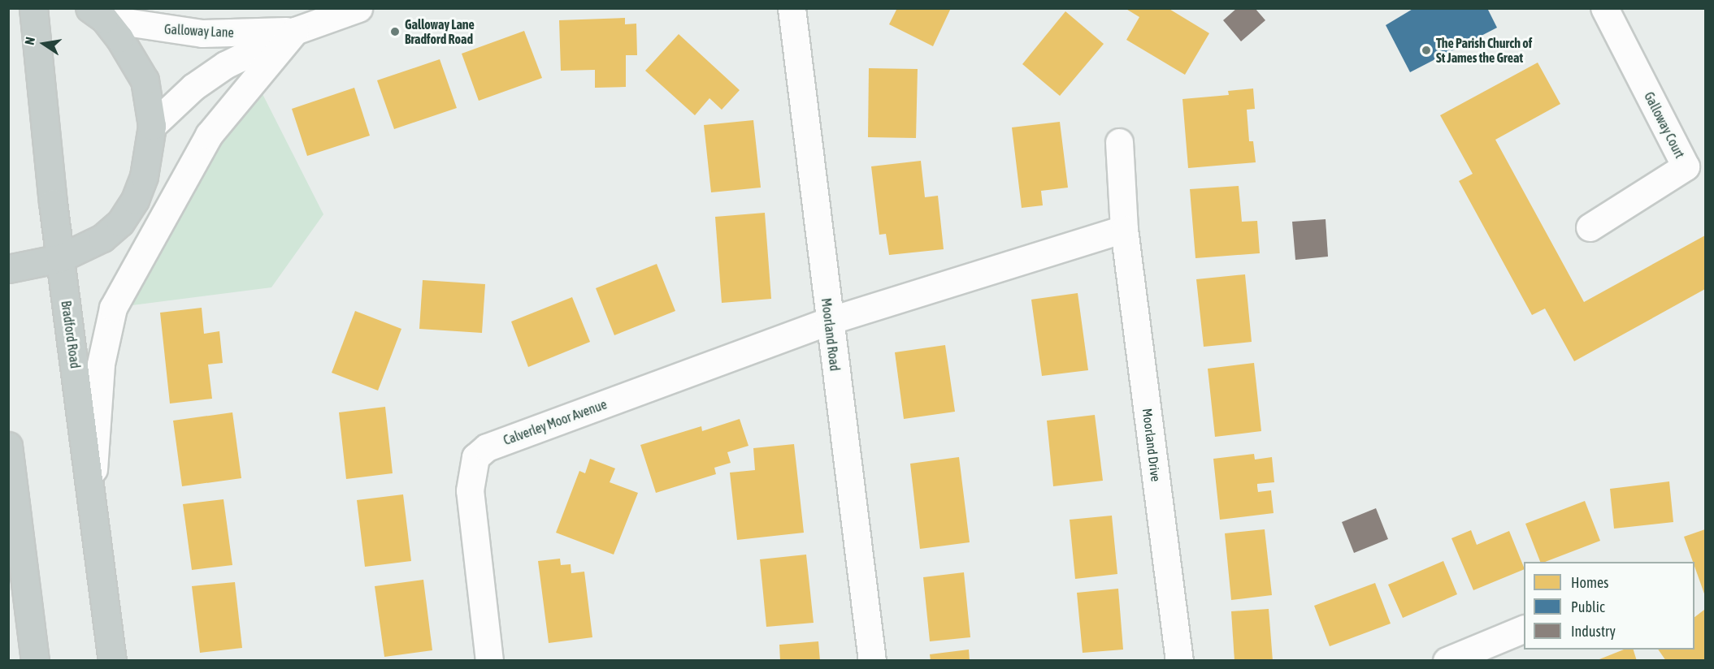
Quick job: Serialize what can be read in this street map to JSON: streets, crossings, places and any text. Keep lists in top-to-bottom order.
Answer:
{
  "streets": {
    "highway": ["Bradford Road"],
    "street": [
      "Galloway Lane",
      "Galloway Court",
      "Moorland Road",
      "Calverley Moor Avenue",
      "Moorland Drive"
    ]
  },
  "crossings": [
    ["Moorland Road", "Calverley Moor Avenue"]
  ],
  "places": ["Galloway Lane Bradford Road", "The Parish Church of St James the Great"],
  "legend": ["Homes", "Public", "Industry"],
  "north": "left"
}
